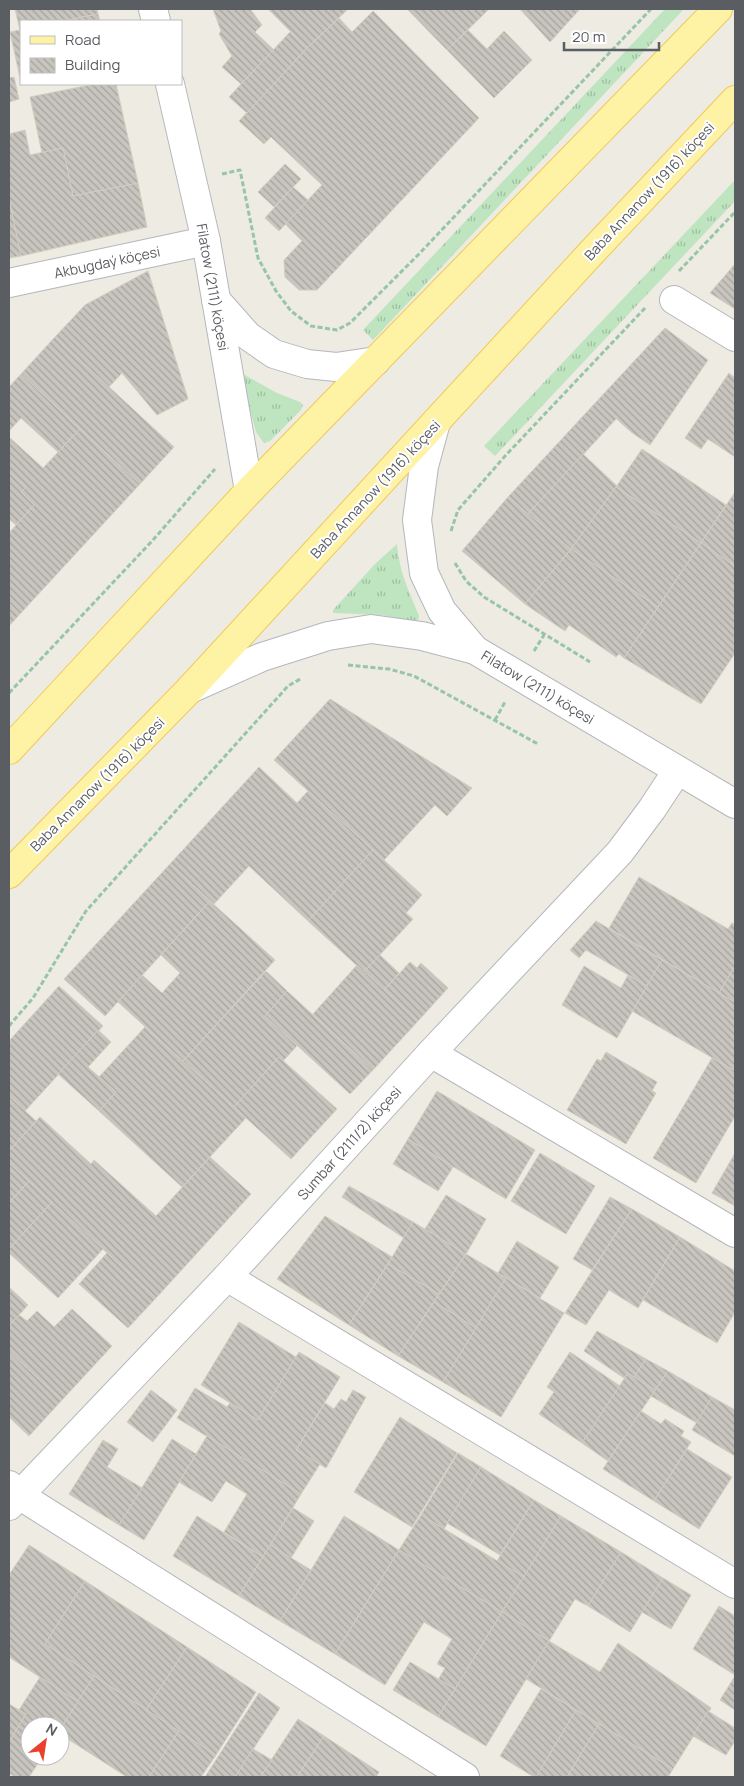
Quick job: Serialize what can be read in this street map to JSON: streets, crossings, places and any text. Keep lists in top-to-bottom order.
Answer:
{
  "streets": {
    "main road": ["Baba Annanow (1916) köçesi"],
    "street": ["Akbugdaý köçesi", "Filatow (2111) köçesi", "Sumbar (2111/2) köçesi"]
  },
  "crossings": [
    ["Baba Annanow (1916) köçesi", "Filatow (2111) köçesi"],
    ["Akbugdaý köçesi", "Filatow (2111) köçesi"],
    ["Filatow (2111) köçesi", "Sumbar (2111/2) köçesi"]
  ],
  "legend": ["Road", "Building"],
  "scale_bar": "20 m",
  "north": "top right"
}
